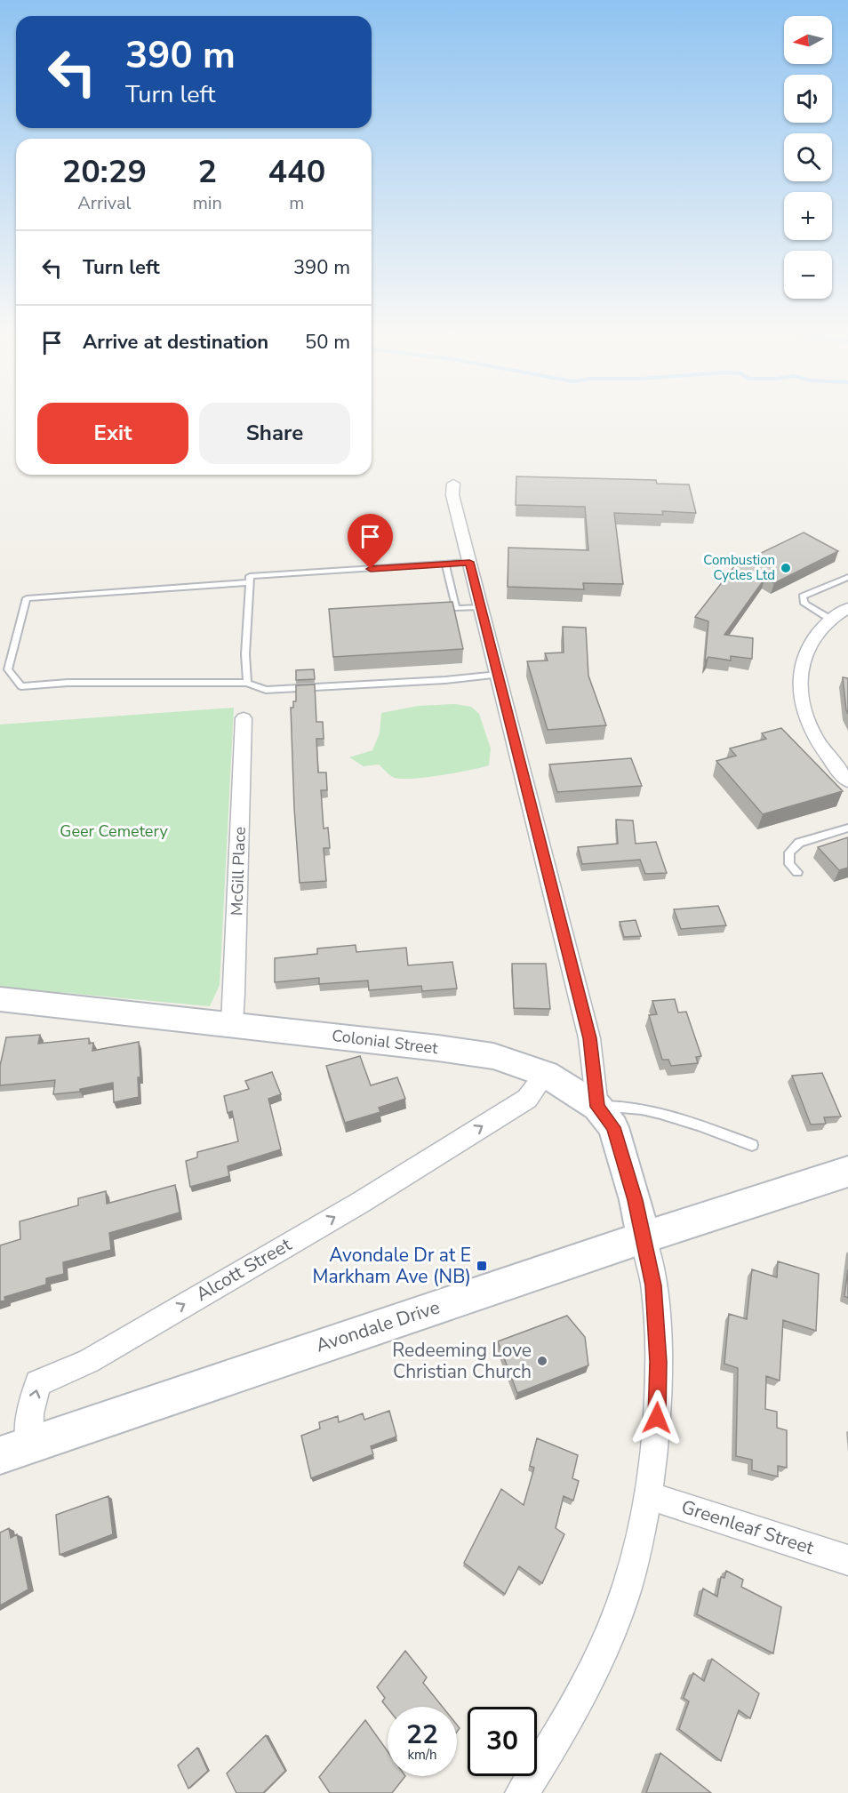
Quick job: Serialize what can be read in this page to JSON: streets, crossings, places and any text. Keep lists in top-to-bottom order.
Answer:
{
  "streets": {
    "street": [
      "McGill Place",
      "Colonial Street",
      "Alcott Street",
      "Avondale Drive",
      "Greenleaf Street"
    ]
  },
  "crossings": [
    ["McGill Place", "Colonial Street"],
    ["Colonial Street", "Alcott Street"],
    ["Colonial Street", "Avondale Drive"],
    ["Alcott Street", "Avondale Drive"]
  ],
  "one_way": ["Alcott Street"],
  "parks": ["Geer Cemetery"],
  "places": {
    "other": ["Combustion Cycles Ltd", "Redeeming Love Christian Church"],
    "transit": ["Avondale Dr at E Markham Ave (NB)"]
  },
  "north": "left",
  "page": {
    "map_buttons": ["+", "−"],
    "turn": ["390 m", "Turn left"],
    "eta": [
      "20:29",
      "Arrival",
      "2",
      "min",
      "440",
      "m"
    ],
    "list": [
      {
        "name": "Turn left",
        "value": "390 m"
      },
      {
        "name": "Arrive at destination",
        "value": "50 m"
      }
    ],
    "buttons": ["Exit", "Share"],
    "speed": "22 km/h",
    "limit": "30"
  }
}
